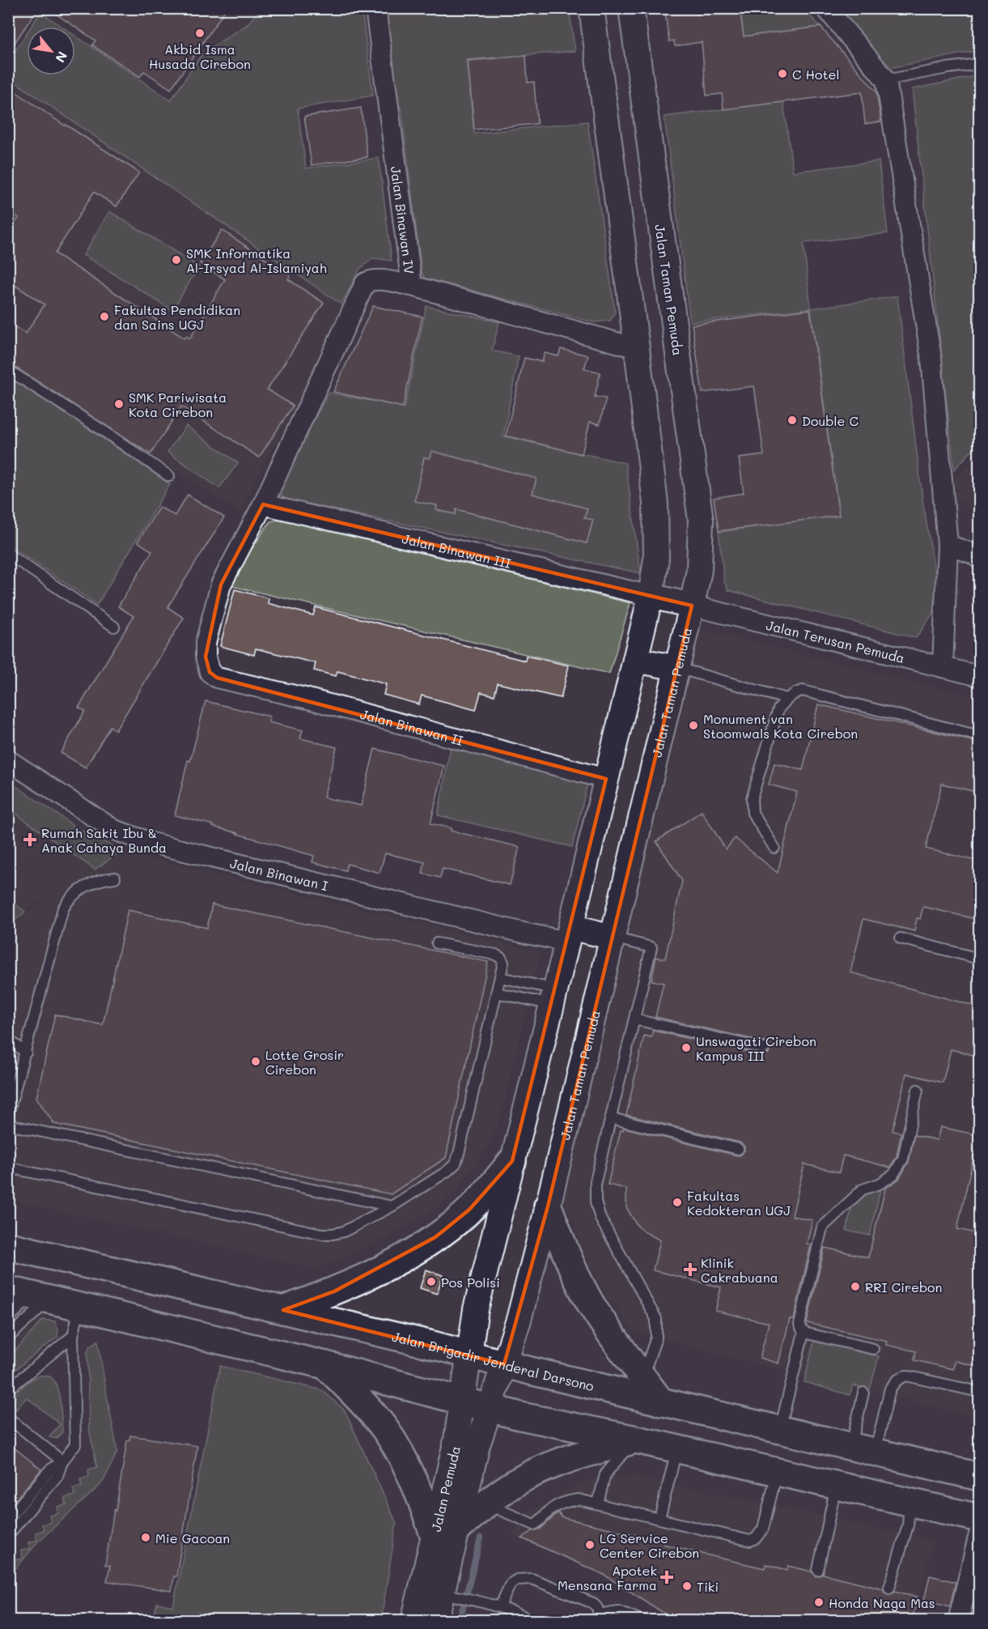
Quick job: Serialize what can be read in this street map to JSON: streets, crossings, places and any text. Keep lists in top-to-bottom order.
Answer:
{
  "streets": {
    "highway": ["Jalan Brigadir Jenderal Darsono"],
    "street": [
      "Jalan Binawan IV",
      "Jalan Taman Pemuda",
      "Jalan Binawan III",
      "Jalan Terusan Pemuda",
      "Jalan Binawan II",
      "Jalan Binawan I",
      "Jalan Pemuda"
    ]
  },
  "crossings": [
    ["Jalan Taman Pemuda", "Jalan Terusan Pemuda"],
    ["Jalan Taman Pemuda", "Jalan Brigadir Jenderal Darsono"],
    ["Jalan Taman Pemuda", "Jalan Pemuda"],
    ["Jalan Binawan III", "Jalan Binawan II"],
    ["Jalan Brigadir Jenderal Darsono", "Jalan Pemuda"]
  ],
  "places": {
    "other": [
      "Akbid Isma Husada Cirebon",
      "C Hotel",
      "SMK Informatika Al-Irsyad Al-Islamiyah",
      "Fakultas Pendidikan dan Sains UGJ",
      "SMK Pariwisata Kota Cirebon",
      "Double C",
      "Monument van Stoomwals Kota Cirebon",
      "Unswagati Cirebon Kampus III",
      "Lotte Grosir Cirebon",
      "Fakultas Kedokteran UGJ",
      "Pos Polisi",
      "RRI Cirebon",
      "Mie Gacoan",
      "LG Service Center Cirebon",
      "Tiki",
      "Honda Naga Mas"
    ],
    "health": ["Rumah Sakit Ibu & Anak Cahaya Bunda", "Klinik Cakrabuana", "Apotek Mensana Farma"]
  },
  "north": "bottom right"
}
